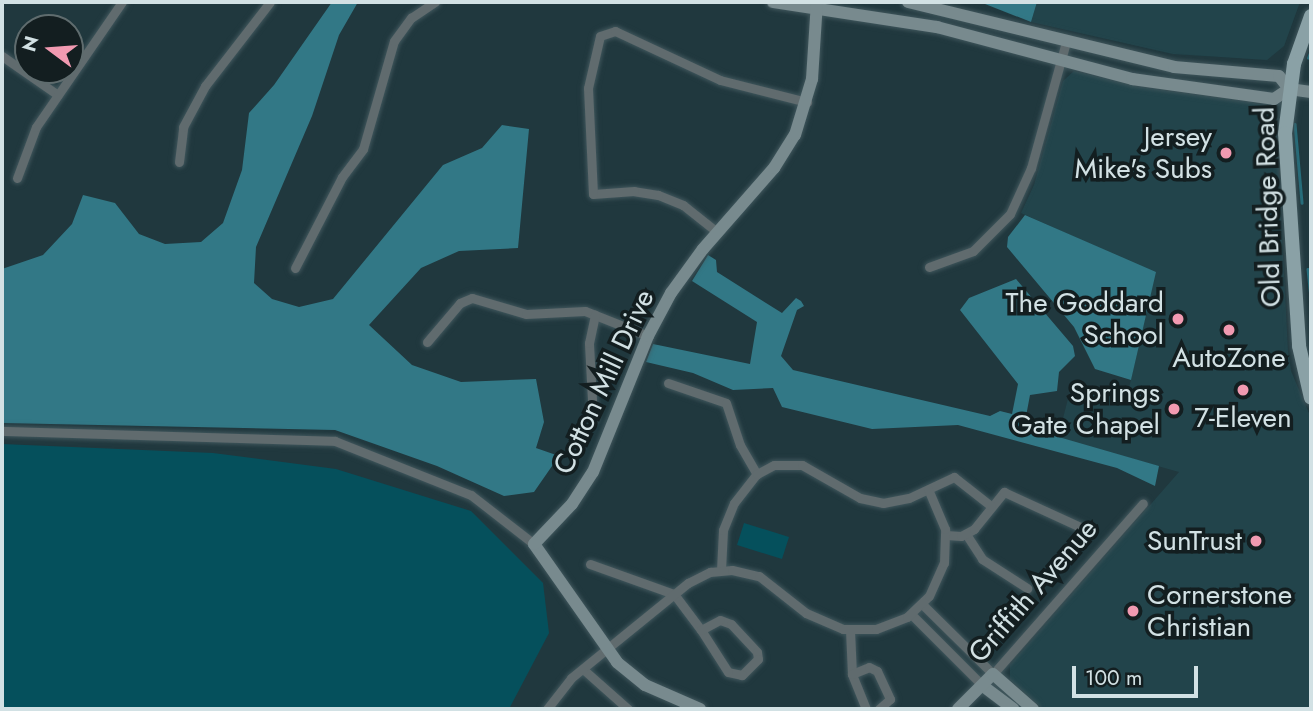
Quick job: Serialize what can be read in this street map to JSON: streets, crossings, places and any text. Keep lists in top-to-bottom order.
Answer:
{
  "streets": {
    "main road": ["Old Bridge Road"],
    "street": ["Cotton Mill Drive", "Griffith Avenue"]
  },
  "places": [
    "Jersey Mike's Subs",
    "The Goddard School",
    "AutoZone",
    "7-Eleven",
    "Springs Gate Chapel",
    "SunTrust",
    "Cornerstone Christian"
  ],
  "scale_bar": "100 m",
  "north": "left"
}
